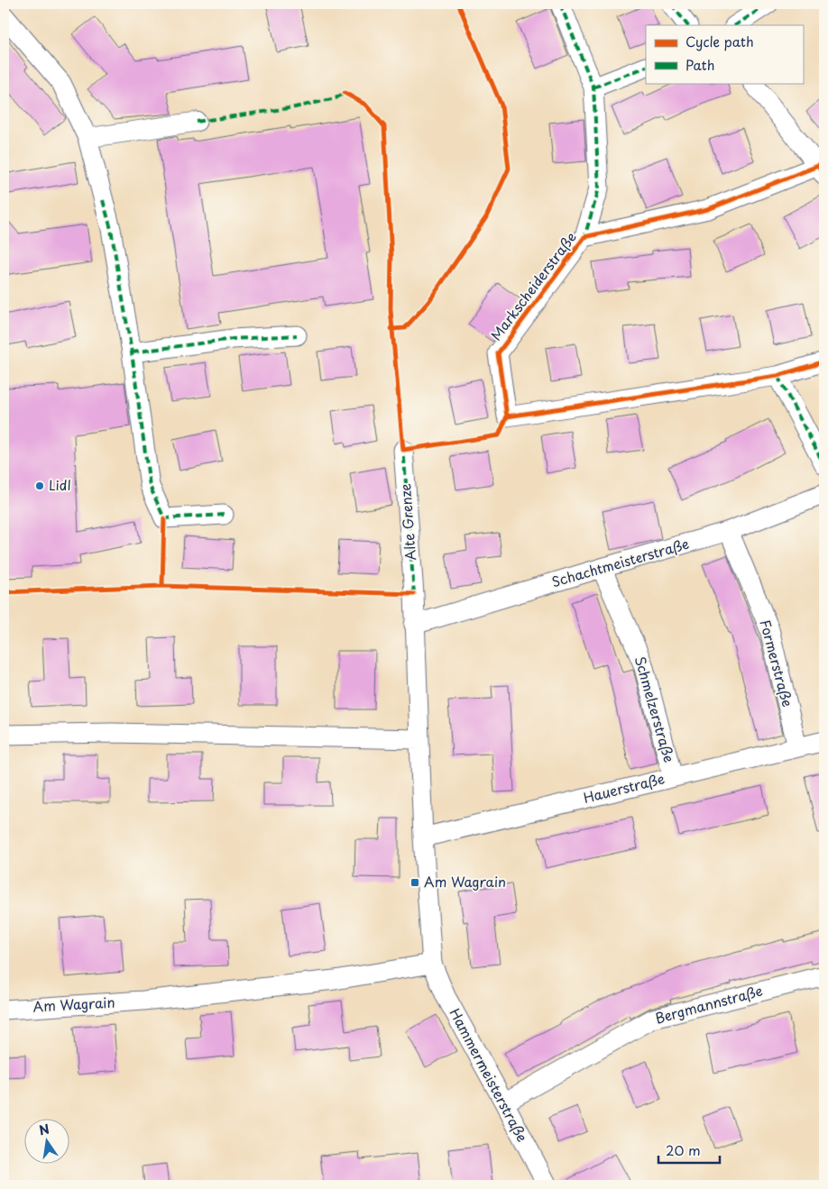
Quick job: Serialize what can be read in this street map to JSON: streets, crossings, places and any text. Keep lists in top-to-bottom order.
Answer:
{
  "streets": {
    "street": [
      "Markscheiderstraße",
      "Alte Grenze",
      "Schachtmeisterstraße",
      "Formerstraße",
      "Schmelzerstraße",
      "Hauerstraße",
      "Am Wagrain",
      "Bergmannstraße",
      "Hammermeisterstraße"
    ]
  },
  "crossings": [
    ["Alte Grenze", "Schachtmeisterstraße"],
    ["Schachtmeisterstraße", "Formerstraße"],
    ["Schachtmeisterstraße", "Schmelzerstraße"],
    ["Formerstraße", "Hauerstraße"],
    ["Schmelzerstraße", "Hauerstraße"],
    ["Am Wagrain", "Hammermeisterstraße"],
    ["Bergmannstraße", "Hammermeisterstraße"]
  ],
  "places": {
    "other": ["Lidl"],
    "transit": ["Am Wagrain"]
  },
  "legend": ["Cycle path", "Path"],
  "scale_bar": "20 m",
  "north": "top"
}
